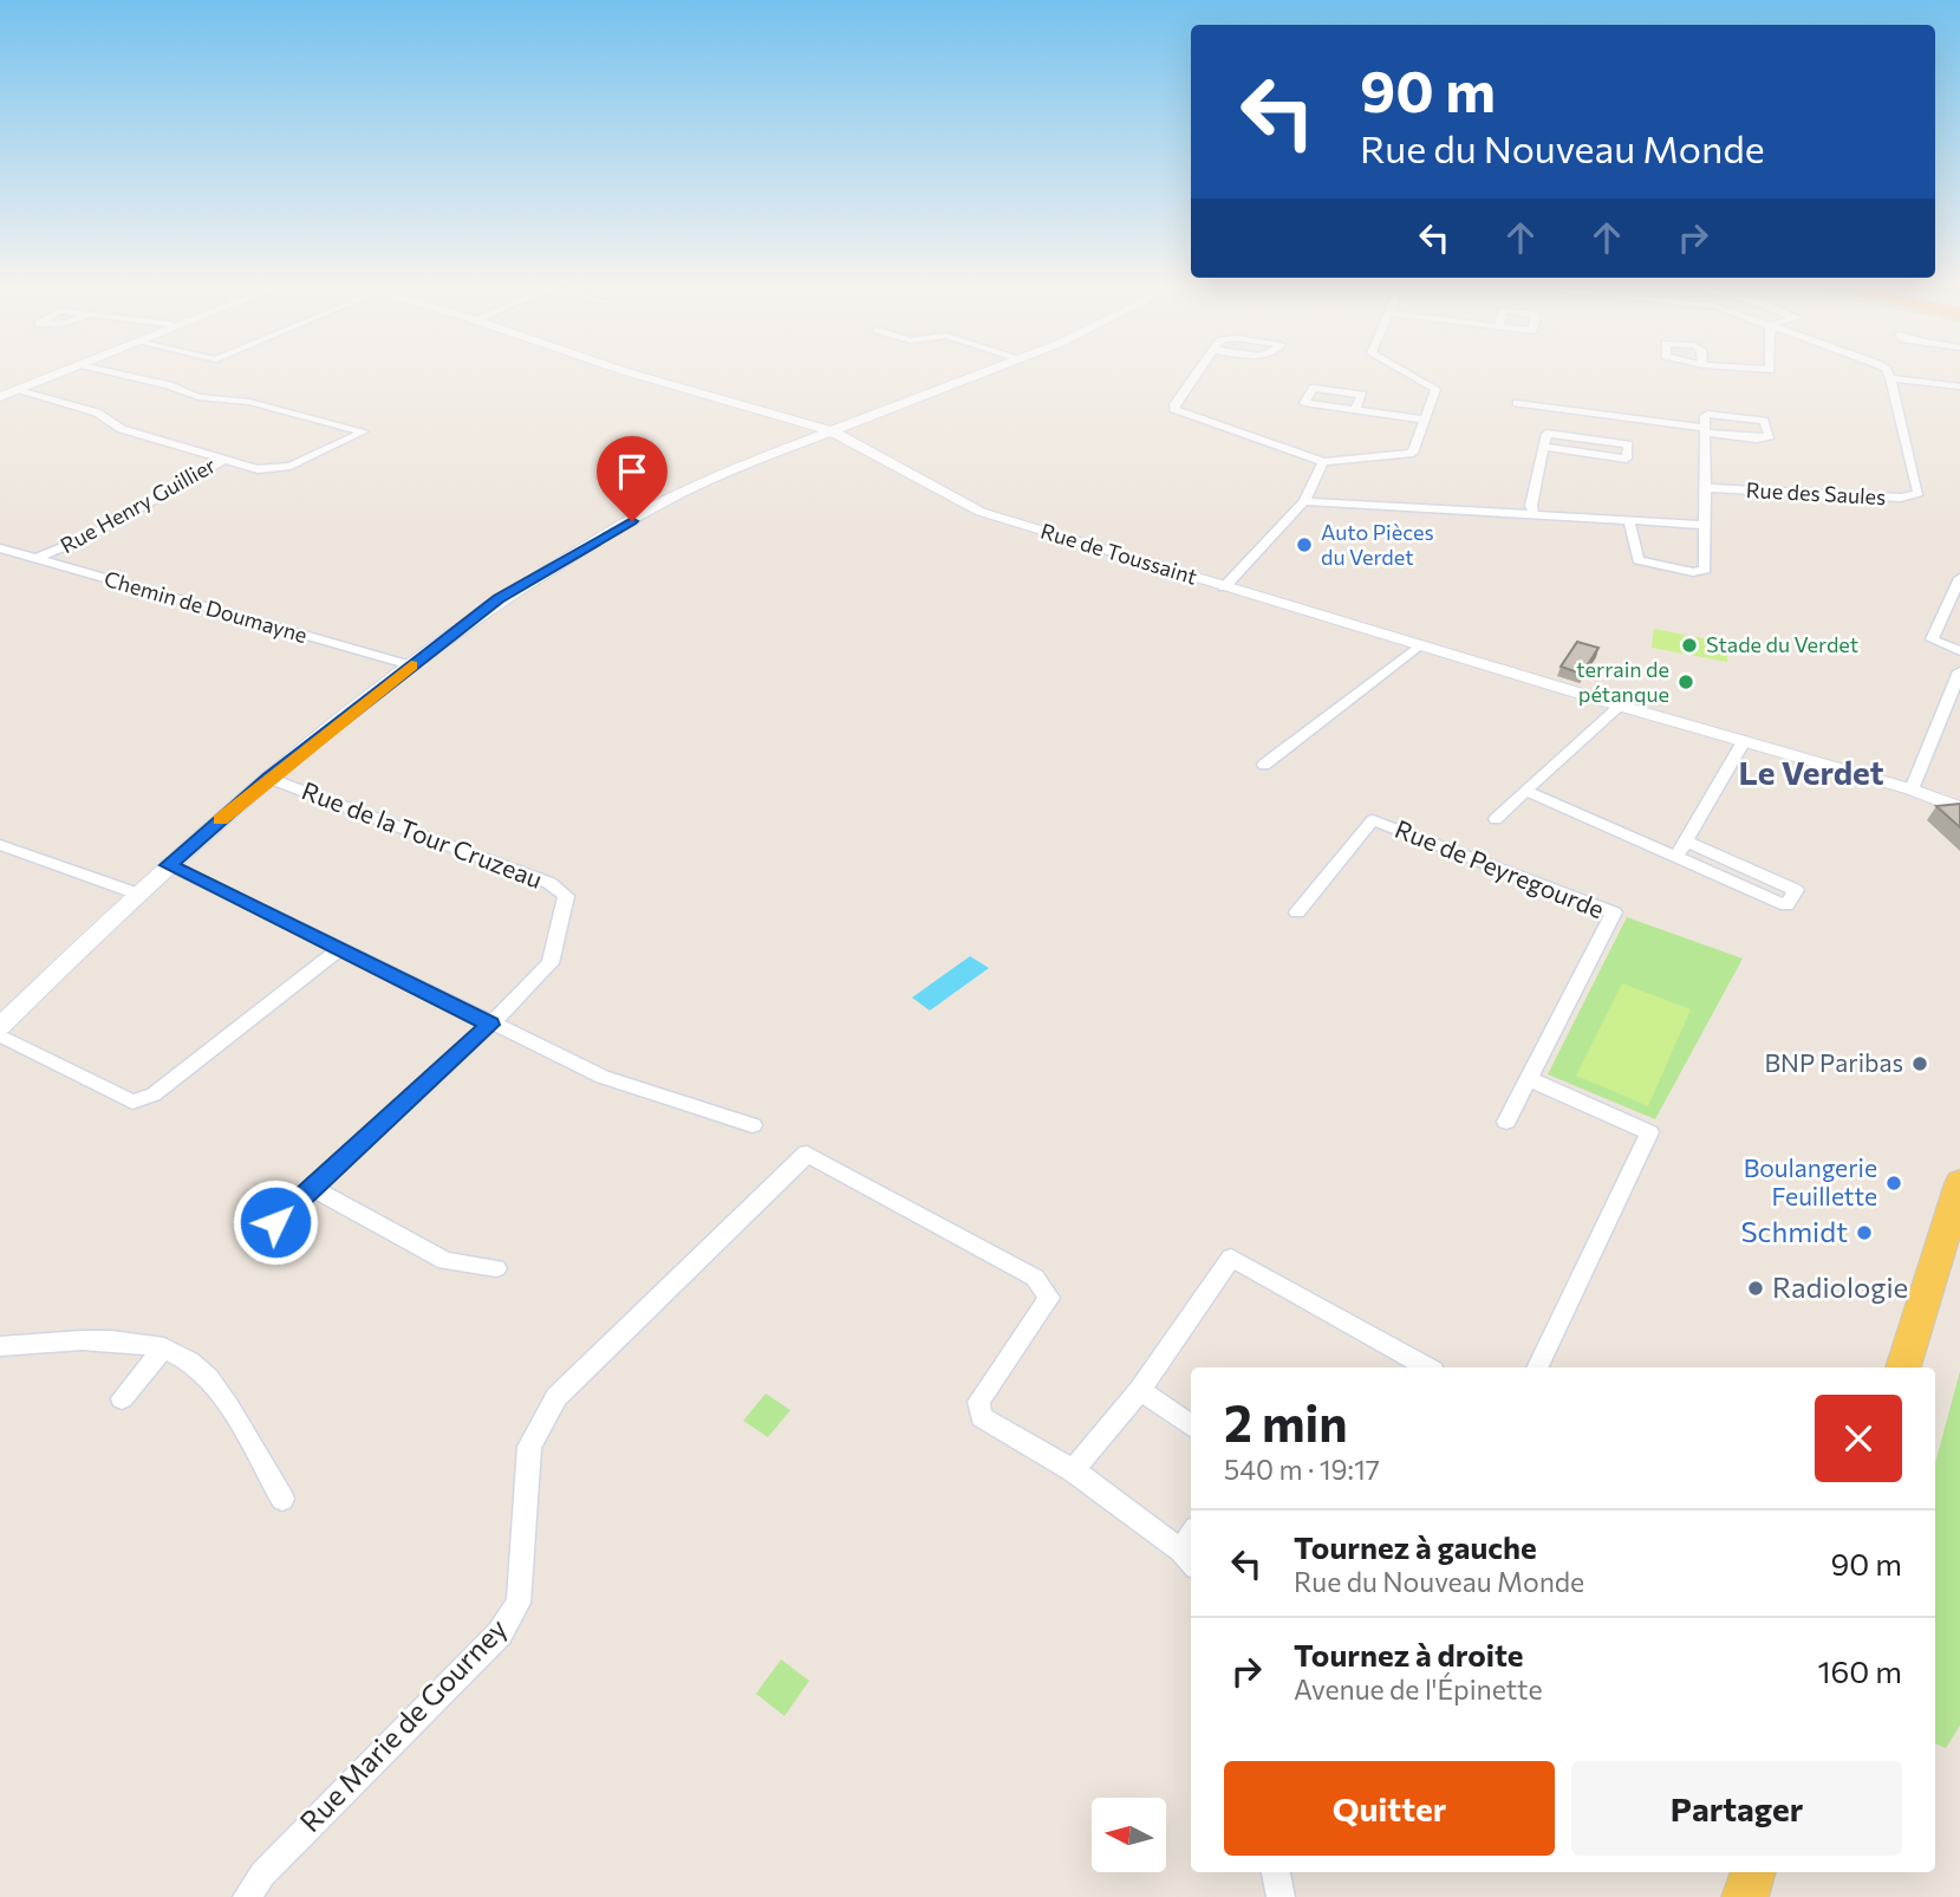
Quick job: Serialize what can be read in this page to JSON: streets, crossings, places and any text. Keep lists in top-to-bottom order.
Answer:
{
  "streets": {
    "street": [
      "Rue des Saules",
      "Rue Henry Guillier",
      "Rue de Toussaint",
      "Chemin de Doumayne",
      "Rue de la Tour Cruzeau",
      "Rue de Peyregourde",
      "Rue Marie de Gourney"
    ]
  },
  "crossings": [
    ["Rue Henry Guillier", "Chemin de Doumayne"]
  ],
  "districts": ["Le Verdet"],
  "places": [
    "Auto Pièces du Verdet",
    "Stade du Verdet",
    "terrain de pétanque",
    "BNP Paribas",
    "Boulangerie Feuillette",
    "Schmidt",
    "Radiologie"
  ],
  "north": "left",
  "page": {
    "turn": ["90 m", "Rue du Nouveau Monde"],
    "heading": ["2 min", "540 m · 19:17"],
    "list": [
      {
        "name": "Tournez à gauche",
        "note": "Rue du Nouveau Monde",
        "value": "90 m"
      },
      {
        "name": "Tournez à droite",
        "note": "Avenue de l'Épinette",
        "value": "160 m"
      }
    ],
    "buttons": ["Quitter", "Partager"]
  }
}
